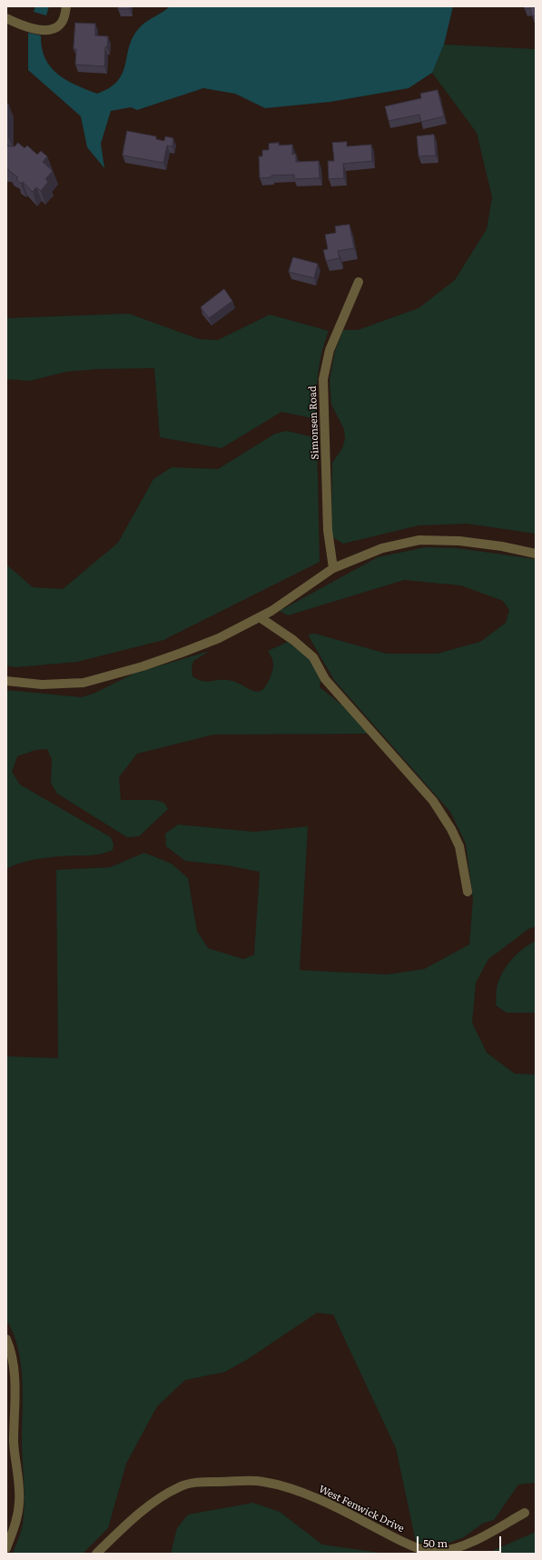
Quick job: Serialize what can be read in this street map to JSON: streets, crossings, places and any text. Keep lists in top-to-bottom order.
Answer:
{
  "streets": {
    "street": ["Simonsen Road", "West Fenwick Drive"]
  },
  "scale_bar": "50 m"
}
